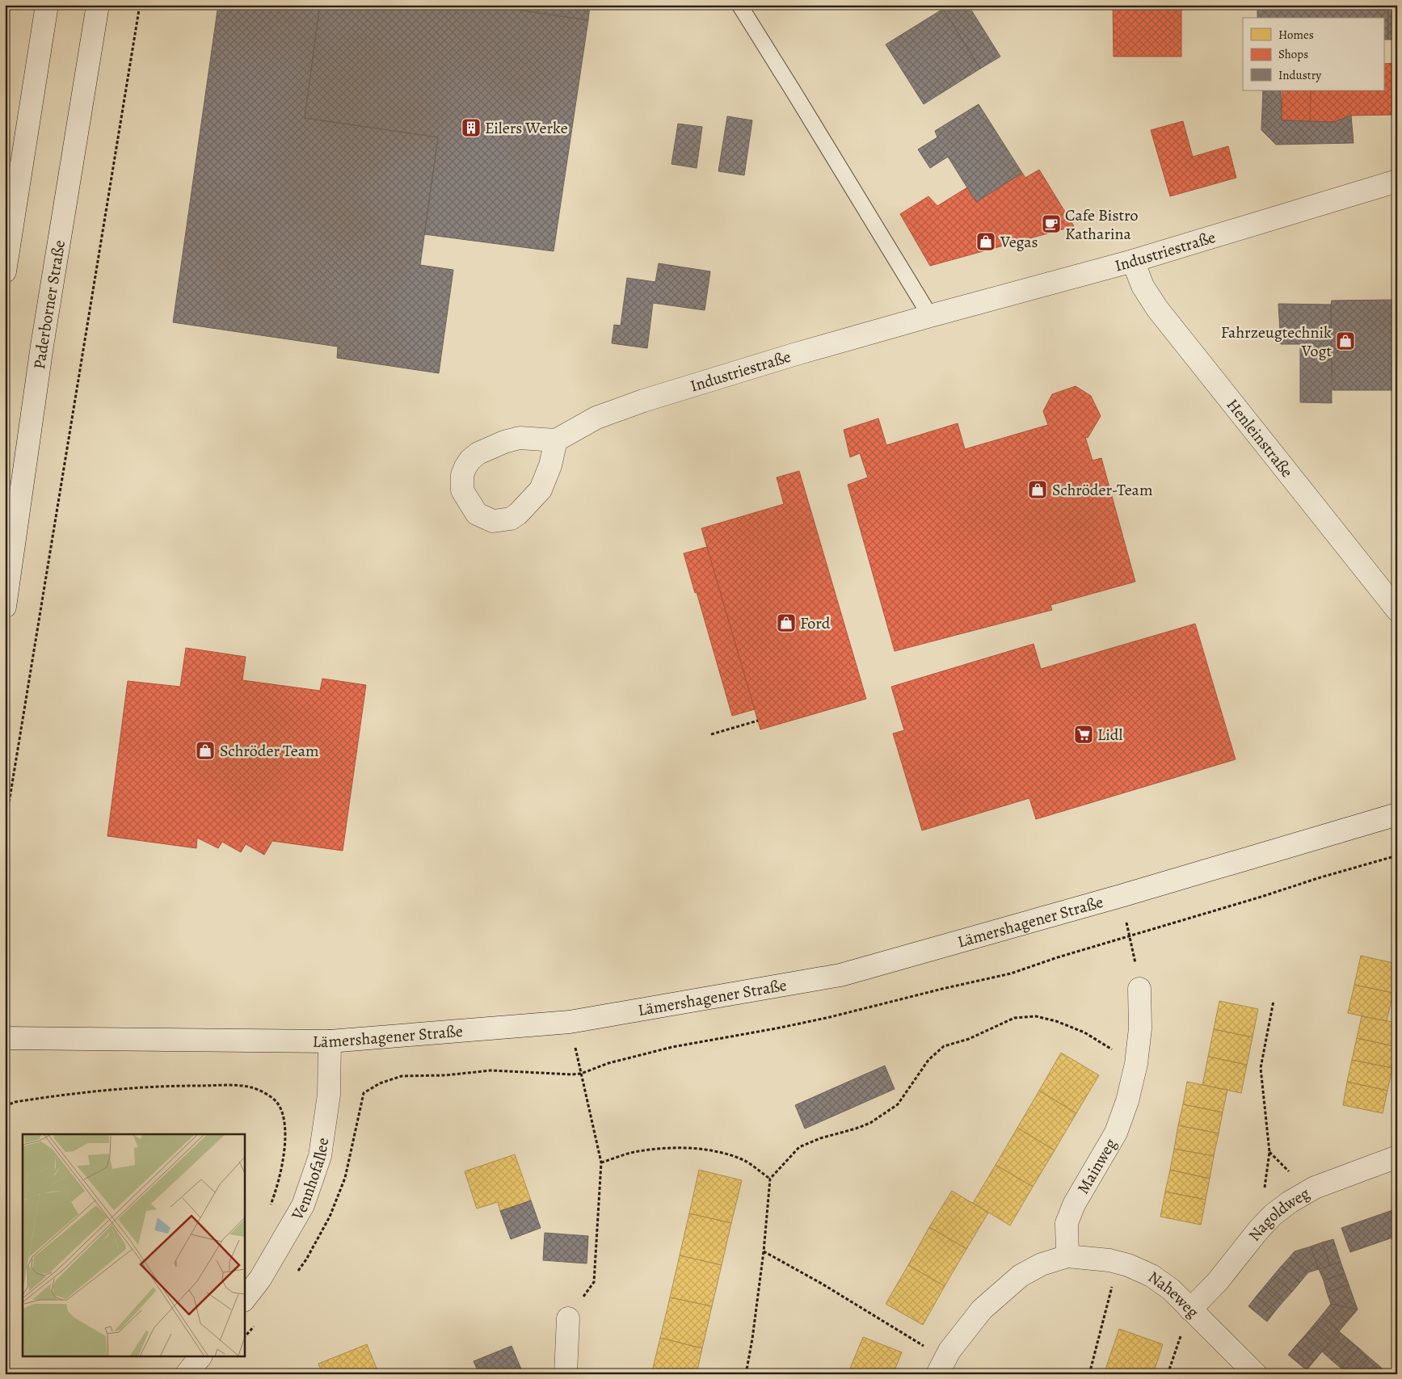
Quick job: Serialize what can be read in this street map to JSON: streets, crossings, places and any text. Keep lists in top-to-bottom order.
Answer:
{
  "streets": {
    "street": [
      "Industriestraße",
      "Paderborner Straße",
      "Henleinstraße",
      "Lämershagener Straße",
      "Mainweg",
      "Vennhofallee",
      "Nagoldweg",
      "Naheweg"
    ]
  },
  "crossings": [
    ["Industriestraße", "Henleinstraße"],
    ["Lämershagener Straße", "Vennhofallee"],
    ["Mainweg", "Naheweg"],
    ["Nagoldweg", "Naheweg"]
  ],
  "places": {
    "building": ["Eilers Werke"],
    "cafe": ["Cafe Bistro Katharina"],
    "shop": [
      "Vegas",
      "Fahrzeugtechnik Vogt",
      "Schröder-Team",
      "Ford",
      "Schröder Team"
    ],
    "supermarket": ["Lidl"]
  },
  "legend": ["Homes", "Shops", "Industry"]
}
